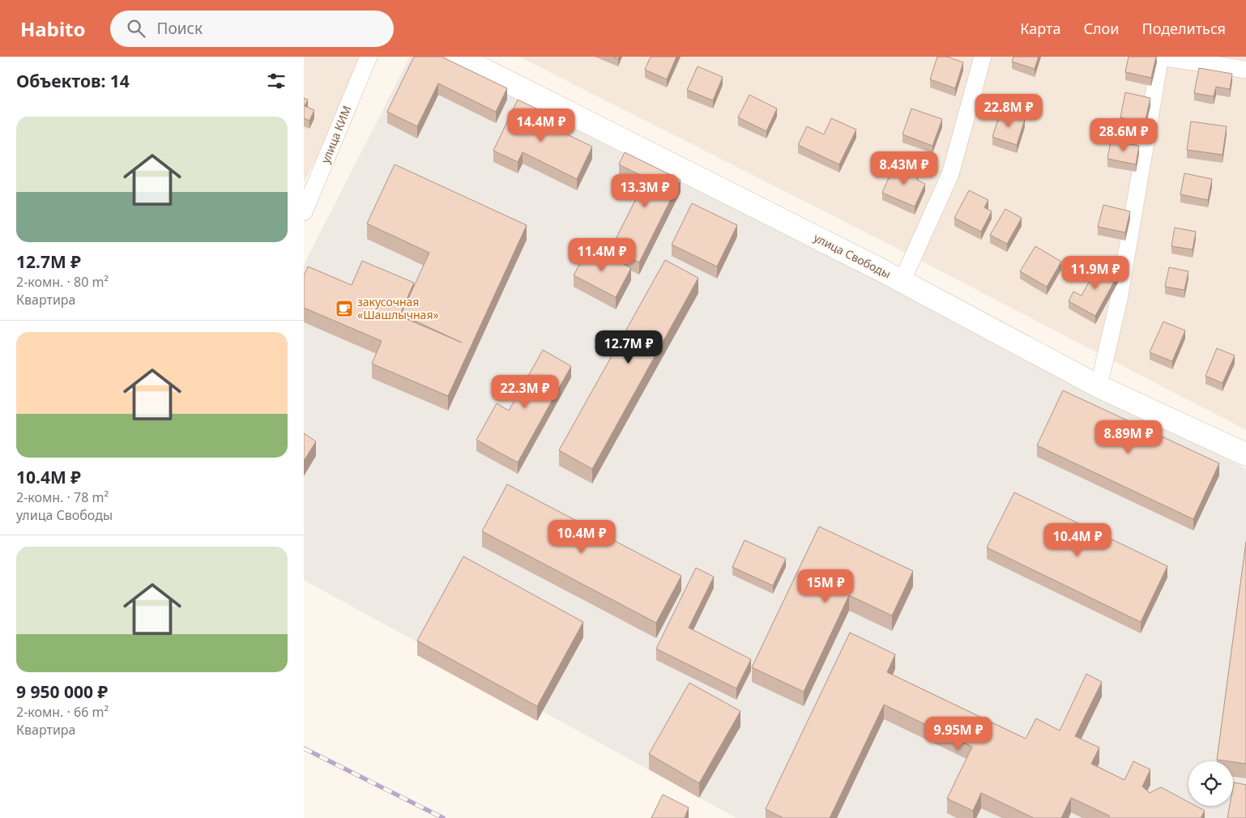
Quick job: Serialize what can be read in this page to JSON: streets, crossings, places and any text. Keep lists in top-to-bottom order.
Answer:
{
  "streets": {
    "street": ["улица КИМ", "улица Свободы"]
  },
  "places": {
    "cafe": ["закусочная «Шашлычная»"]
  },
  "page": {
    "header": "Habito",
    "search": "Поиск",
    "nav": ["Карта", "Слои", "Поделиться"],
    "heading": "Объектов: 14",
    "price": [
      "22.8M ₽",
      "14.4M ₽",
      "28.6M ₽",
      "8.43M ₽",
      "13.3M ₽",
      "11.4M ₽",
      "11.9M ₽",
      "12.7M ₽",
      "22.3M ₽",
      "8.89M ₽",
      "10.4M ₽",
      "10.4M ₽",
      "15M ₽",
      "9.95M ₽"
    ],
    "list": [
      {
        "name": "12.7M ₽",
        "note": "2-комн. · 80 m² · Квартира"
      },
      {
        "name": "10.4M ₽",
        "note": "2-комн. · 78 m² · улица Свободы"
      },
      {
        "name": "9 950 000 ₽",
        "note": "2-комн. · 66 m² · Квартира"
      }
    ]
  }
}
